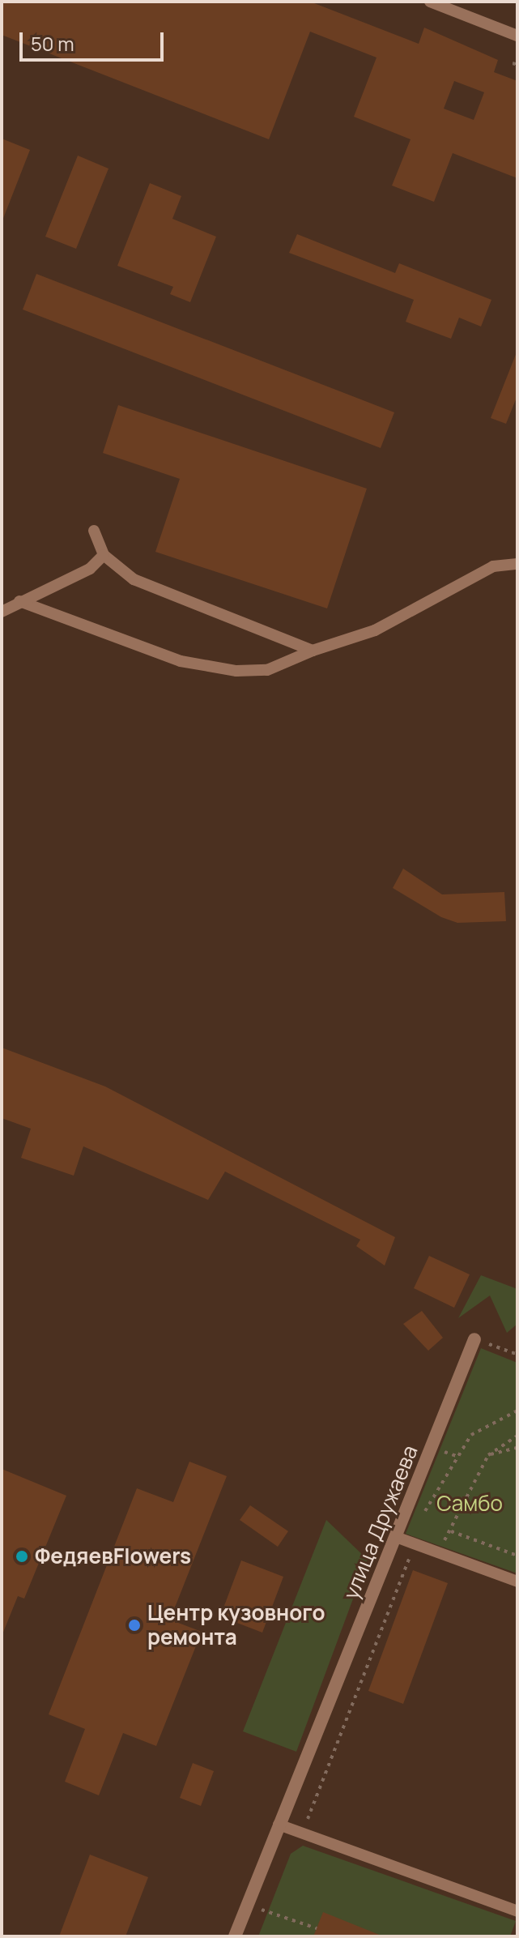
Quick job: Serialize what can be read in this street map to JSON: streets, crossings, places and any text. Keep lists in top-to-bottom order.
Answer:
{
  "streets": {
    "street": ["улица Дружаева"]
  },
  "parks": ["Самбо"],
  "places": ["ФедяевFlowers", "Центр кузовного ремонта"],
  "scale_bar": "50 m"
}
